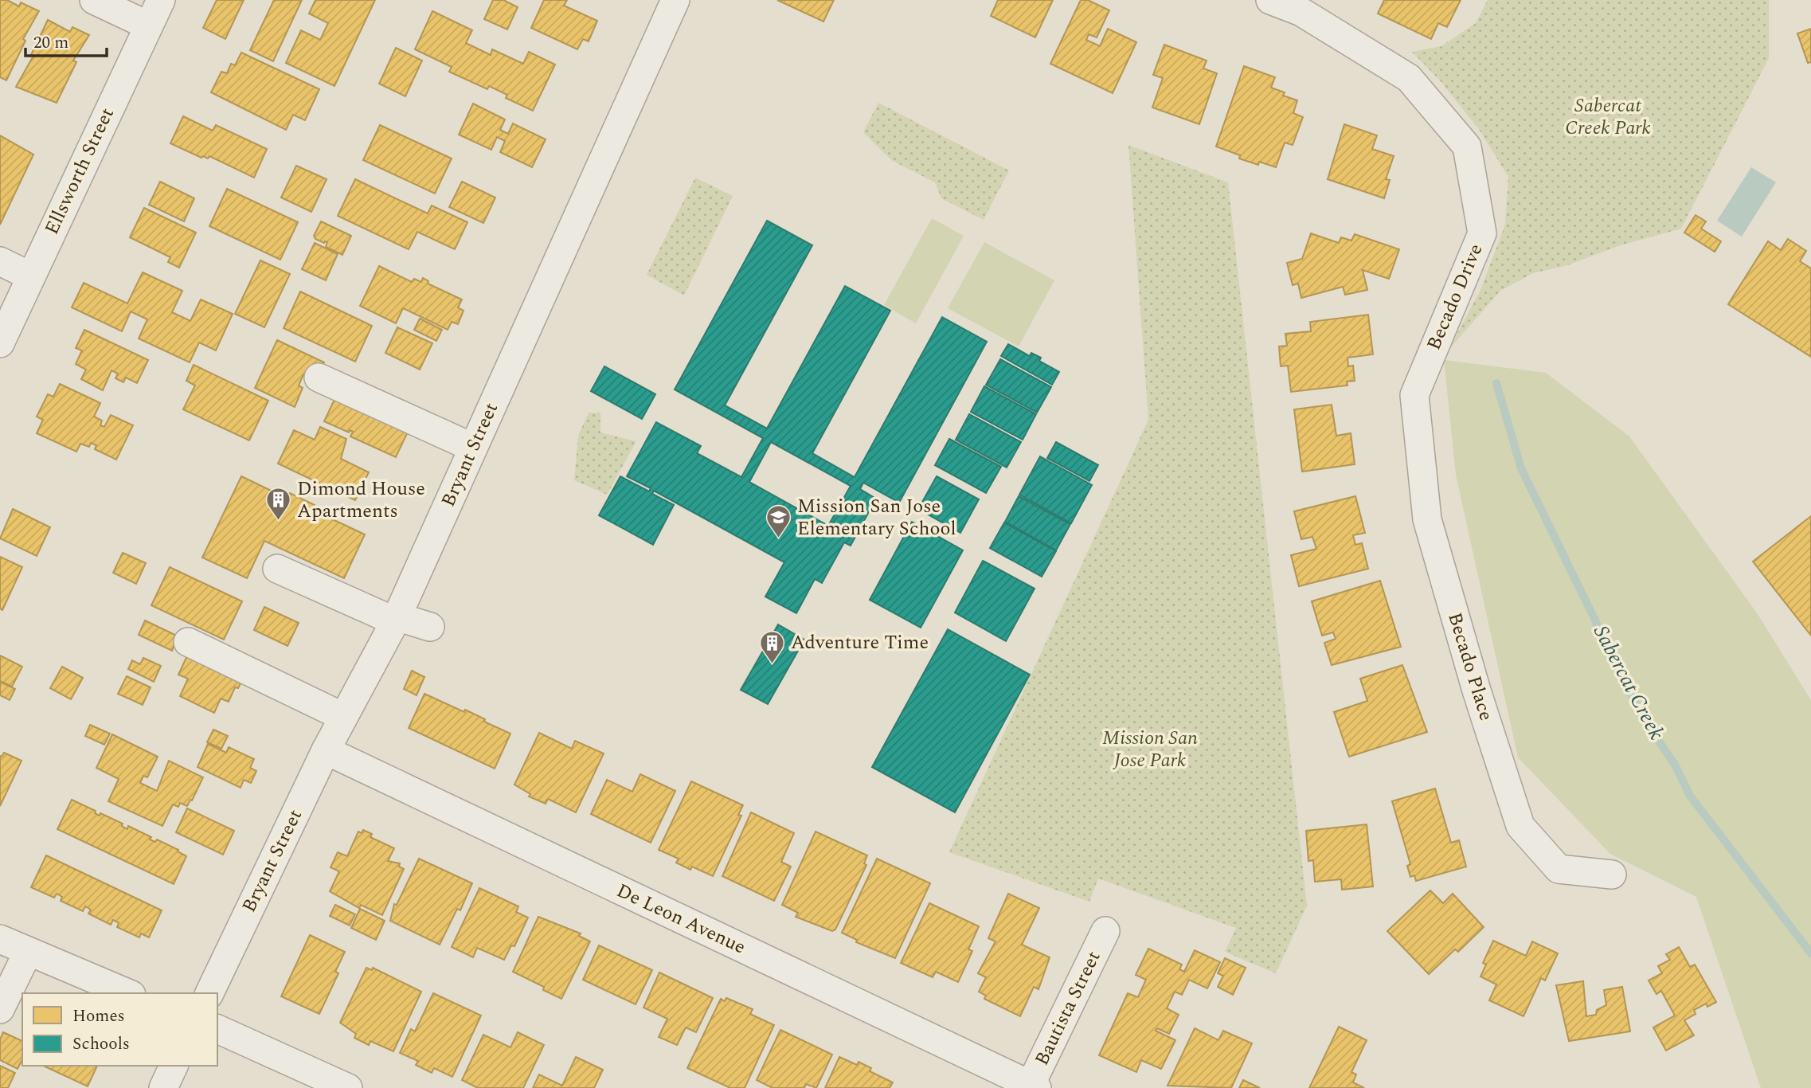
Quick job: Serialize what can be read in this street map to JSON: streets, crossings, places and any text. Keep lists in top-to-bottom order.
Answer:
{
  "streets": {
    "street": [
      "Ellsworth Street",
      "Becado Drive",
      "Bryant Street",
      "Becado Place",
      "De Leon Avenue",
      "Bautista Street"
    ]
  },
  "crossings": [
    ["Becado Drive", "Becado Place"],
    ["Bryant Street", "De Leon Avenue"],
    ["De Leon Avenue", "Bautista Street"]
  ],
  "water": ["Sabercat Creek"],
  "parks": ["Sabercat Creek Park", "Mission San Jose Park"],
  "places": {
    "building": ["Dimond House Apartments", "Adventure Time"],
    "school or university": ["Mission San Jose Elementary School"]
  },
  "legend": ["Homes", "Schools"],
  "scale_bar": "20 m"
}
